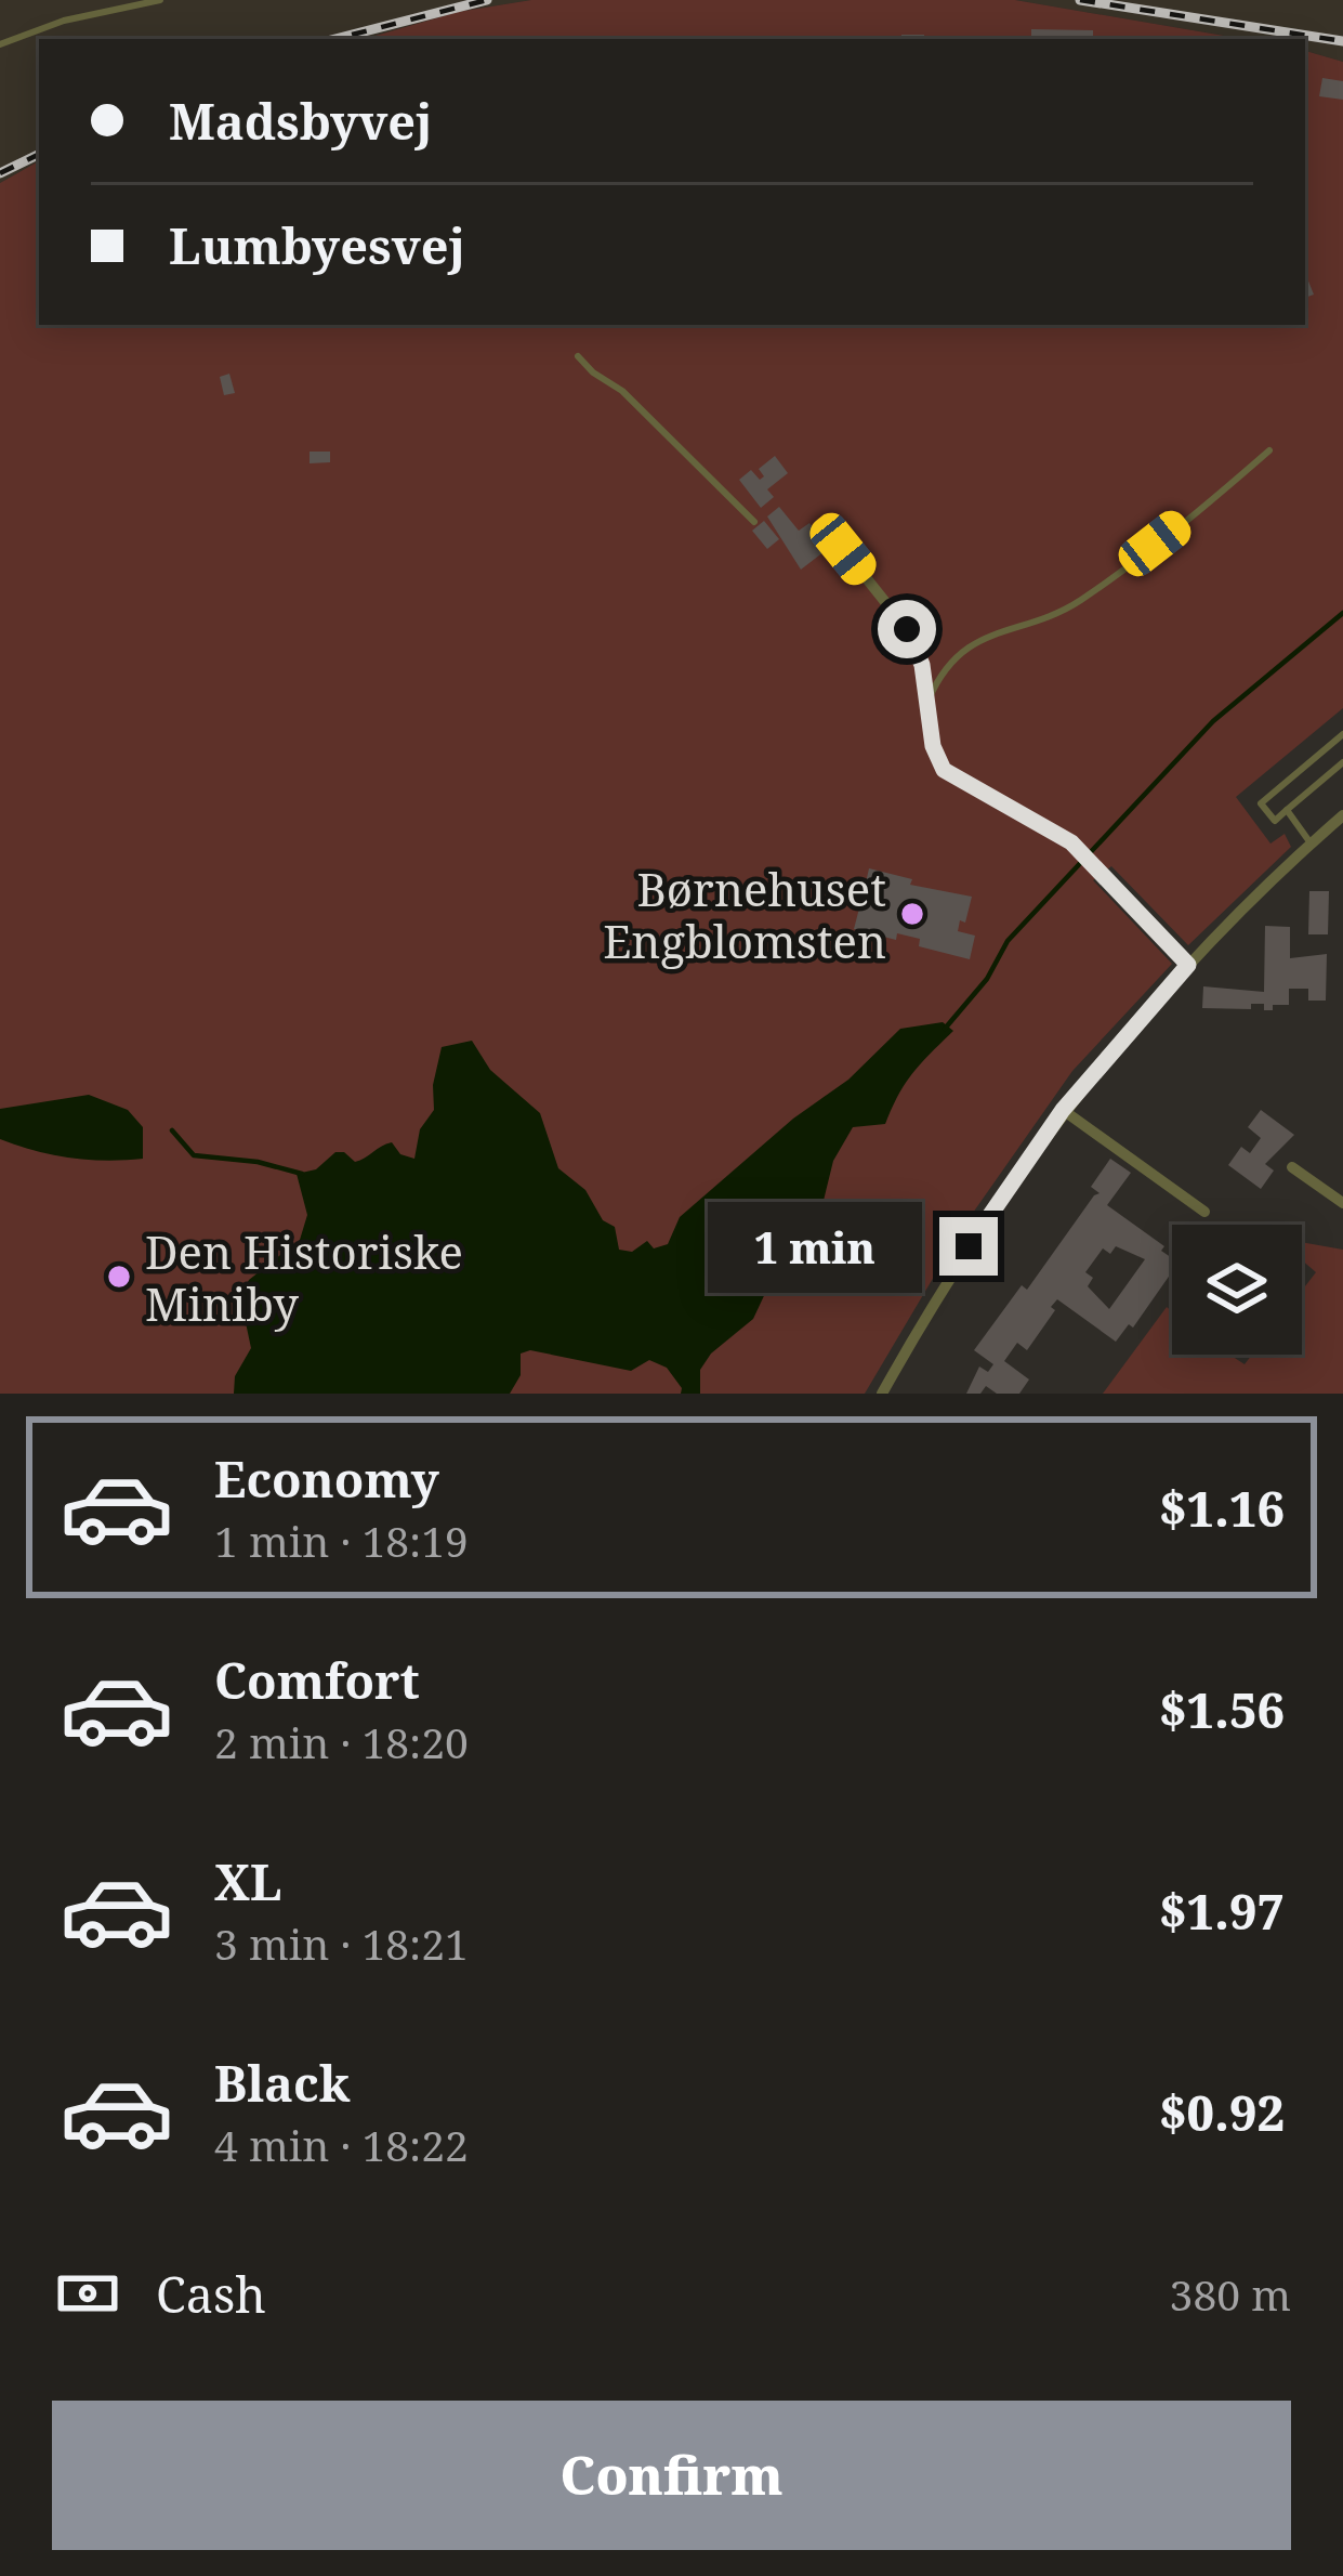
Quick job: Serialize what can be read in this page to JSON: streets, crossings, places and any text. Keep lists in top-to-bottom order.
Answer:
{
  "places": ["Børnehuset Engblomsten", "Den Historiske Miniby"],
  "page": {
    "banner": ["Madsbyvej", "Lumbyesvej"],
    "bubble": "1 min",
    "list": [
      {
        "name": "Economy",
        "note": "1 min · 18:19",
        "value": "$1.16"
      },
      {
        "name": "Comfort",
        "note": "2 min · 18:20",
        "value": "$1.56"
      },
      {
        "name": "XL",
        "note": "3 min · 18:21",
        "value": "$1.97"
      },
      {
        "name": "Black",
        "note": "4 min · 18:22",
        "value": "$0.92"
      }
    ],
    "pay": ["Cash", "380 m"],
    "buttons": "Confirm"
  }
}
